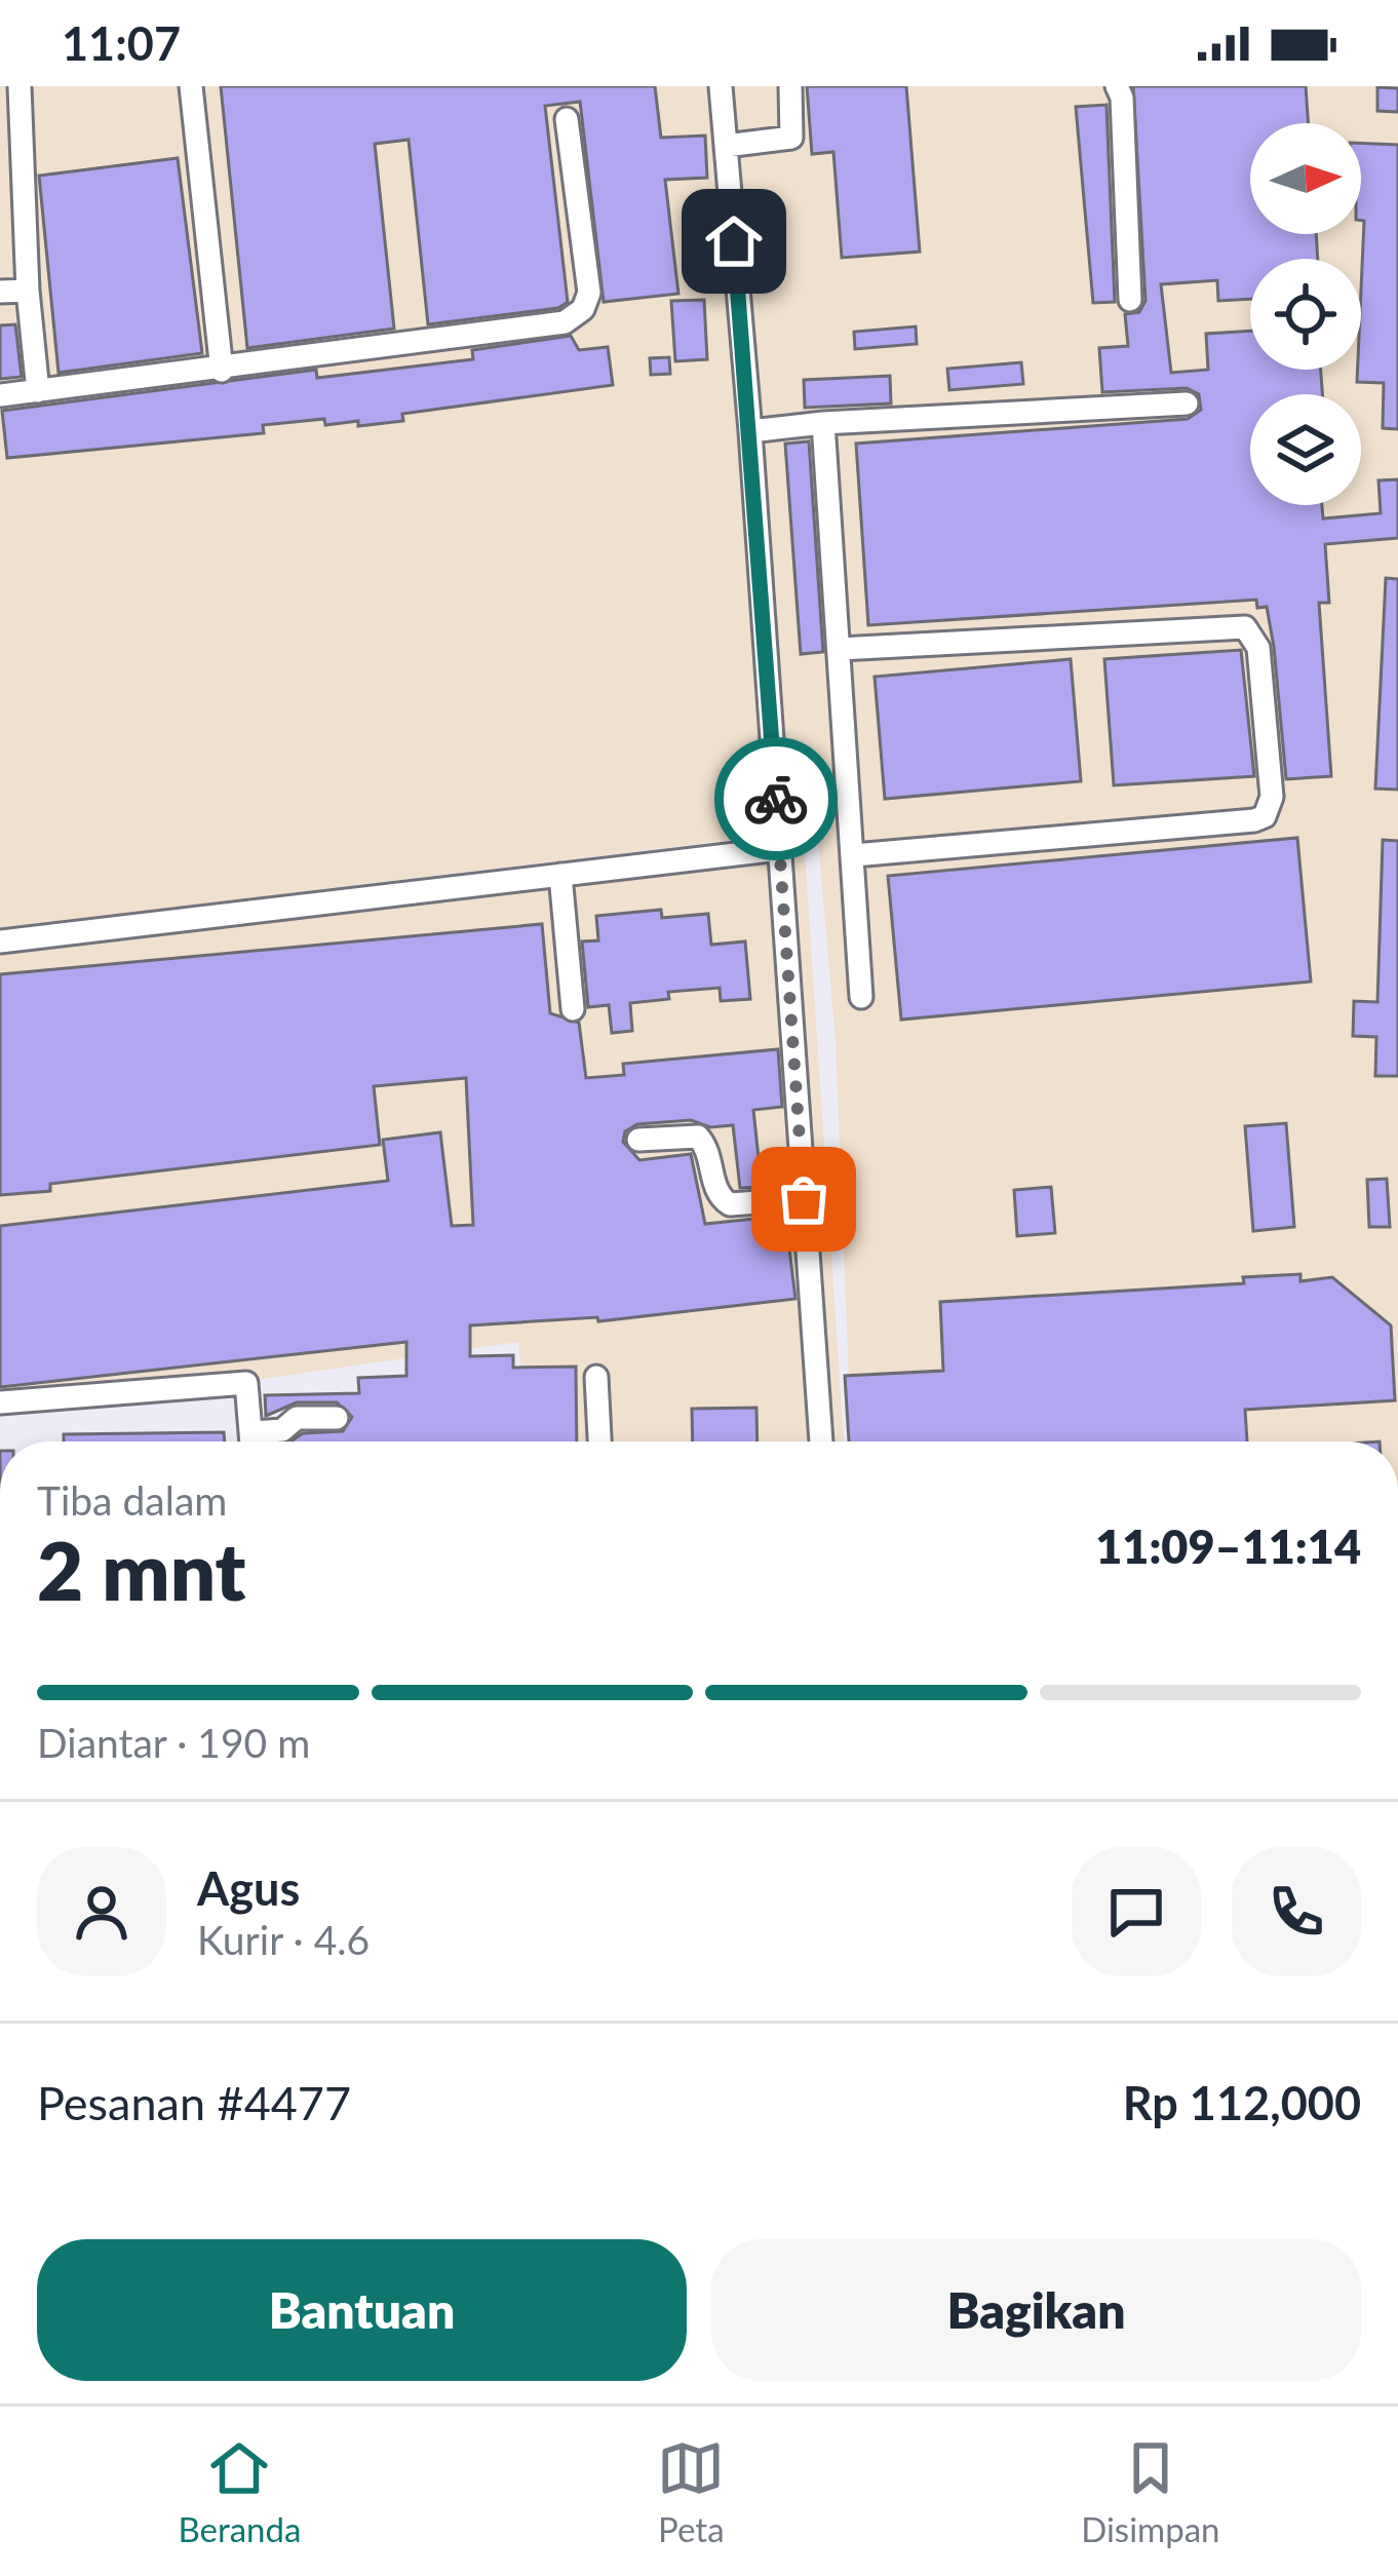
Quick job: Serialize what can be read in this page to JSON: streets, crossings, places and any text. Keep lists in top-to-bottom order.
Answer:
{
  "north": "right",
  "page": {
    "status": "11:07",
    "heading": ["2 mnt", "Tiba dalam", "11:09–11:14"],
    "panel": [
      "Agus",
      "Kurir · 4.6",
      "Pesanan #4477",
      "Rp 112,000"
    ],
    "bar": "Diantar · 190 m",
    "buttons": ["Bantuan", "Bagikan"],
    "tabs": ["Beranda", "Peta", "Disimpan"]
  }
}
